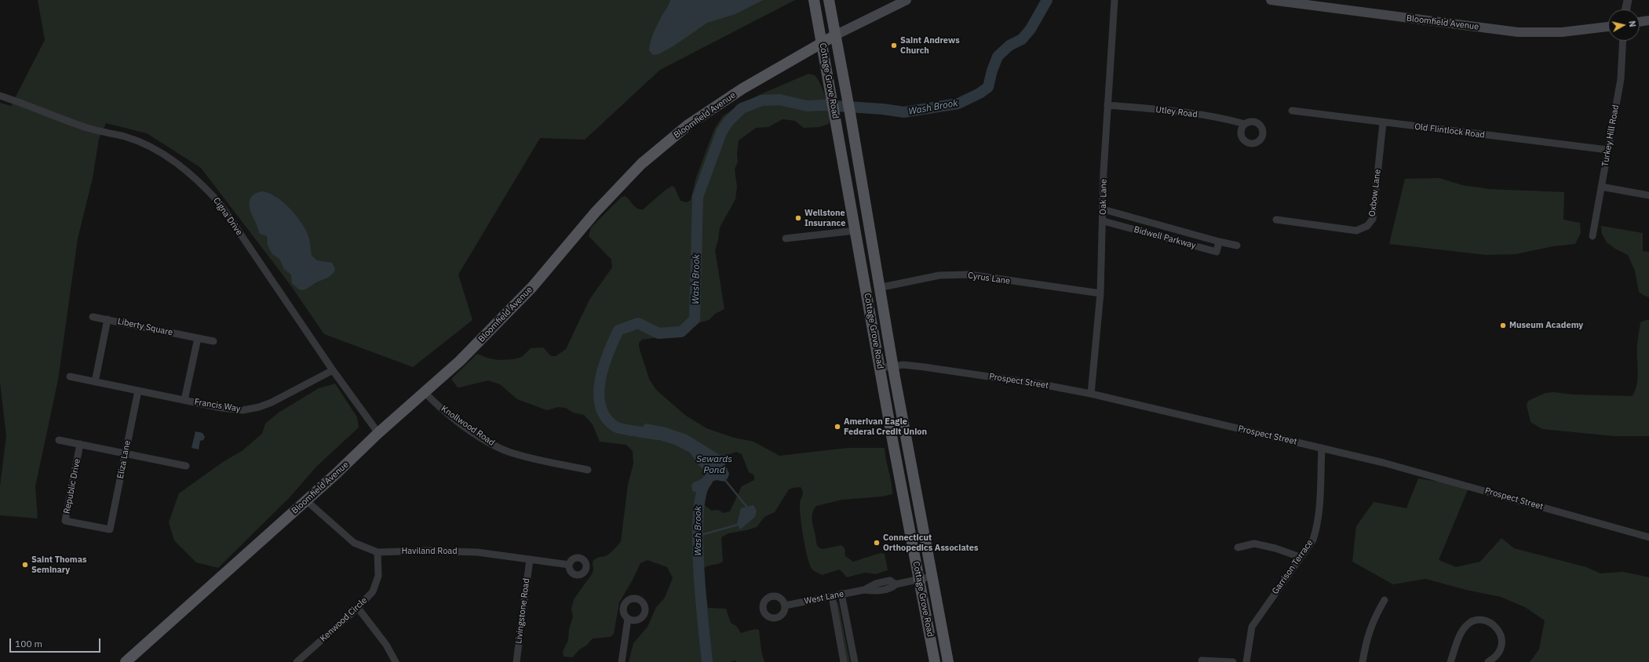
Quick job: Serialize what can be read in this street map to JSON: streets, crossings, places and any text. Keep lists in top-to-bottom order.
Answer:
{
  "streets": {
    "main road": ["Bloomfield Avenue", "Cottage Grove Road"],
    "street": [
      "Utley Road",
      "Old Flintlock Road",
      "Turkey Hill Road",
      "Oxbow Lane",
      "Oak Lane",
      "Cigna Drive",
      "Bidwell Parkway",
      "Cyrus Lane",
      "Liberty Square",
      "Prospect Street",
      "Francis Way",
      "Knollwood Road",
      "Eliza Lane",
      "Republic Drive",
      "Haviland Road",
      "Garrison Terrace",
      "West Lane",
      "Livingstone Road",
      "Kenwood Circle"
    ]
  },
  "crossings": [
    ["Bloomfield Avenue", "Cottage Grove Road"],
    ["Bloomfield Avenue", "Cigna Drive"],
    ["Bloomfield Avenue", "Knollwood Road"],
    ["Bloomfield Avenue", "Haviland Road"],
    ["Cottage Grove Road", "Cyrus Lane"],
    ["Cottage Grove Road", "Prospect Street"],
    ["Cottage Grove Road", "West Lane"],
    ["Utley Road", "Oak Lane"],
    ["Old Flintlock Road", "Turkey Hill Road"],
    ["Old Flintlock Road", "Oxbow Lane"],
    ["Oak Lane", "Bidwell Parkway"],
    ["Oak Lane", "Cyrus Lane"],
    ["Oak Lane", "Prospect Street"],
    ["Cigna Drive", "Francis Way"],
    ["Prospect Street", "Garrison Terrace"],
    ["Francis Way", "Eliza Lane"],
    ["Eliza Lane", "Republic Drive"],
    ["Haviland Road", "Livingstone Road"],
    ["Haviland Road", "Kenwood Circle"]
  ],
  "water": ["Wash Brook", "Sewards Pond"],
  "places": [
    "Saint Andrews Church",
    "Wellstone Insurance",
    "Museum Academy",
    "Amerivan Eagle Federal Credit Union",
    "Connecticut Orthopedics Associates",
    "Saint Thomas Seminary"
  ],
  "scale_bar": "100 m",
  "north": "right"
}
